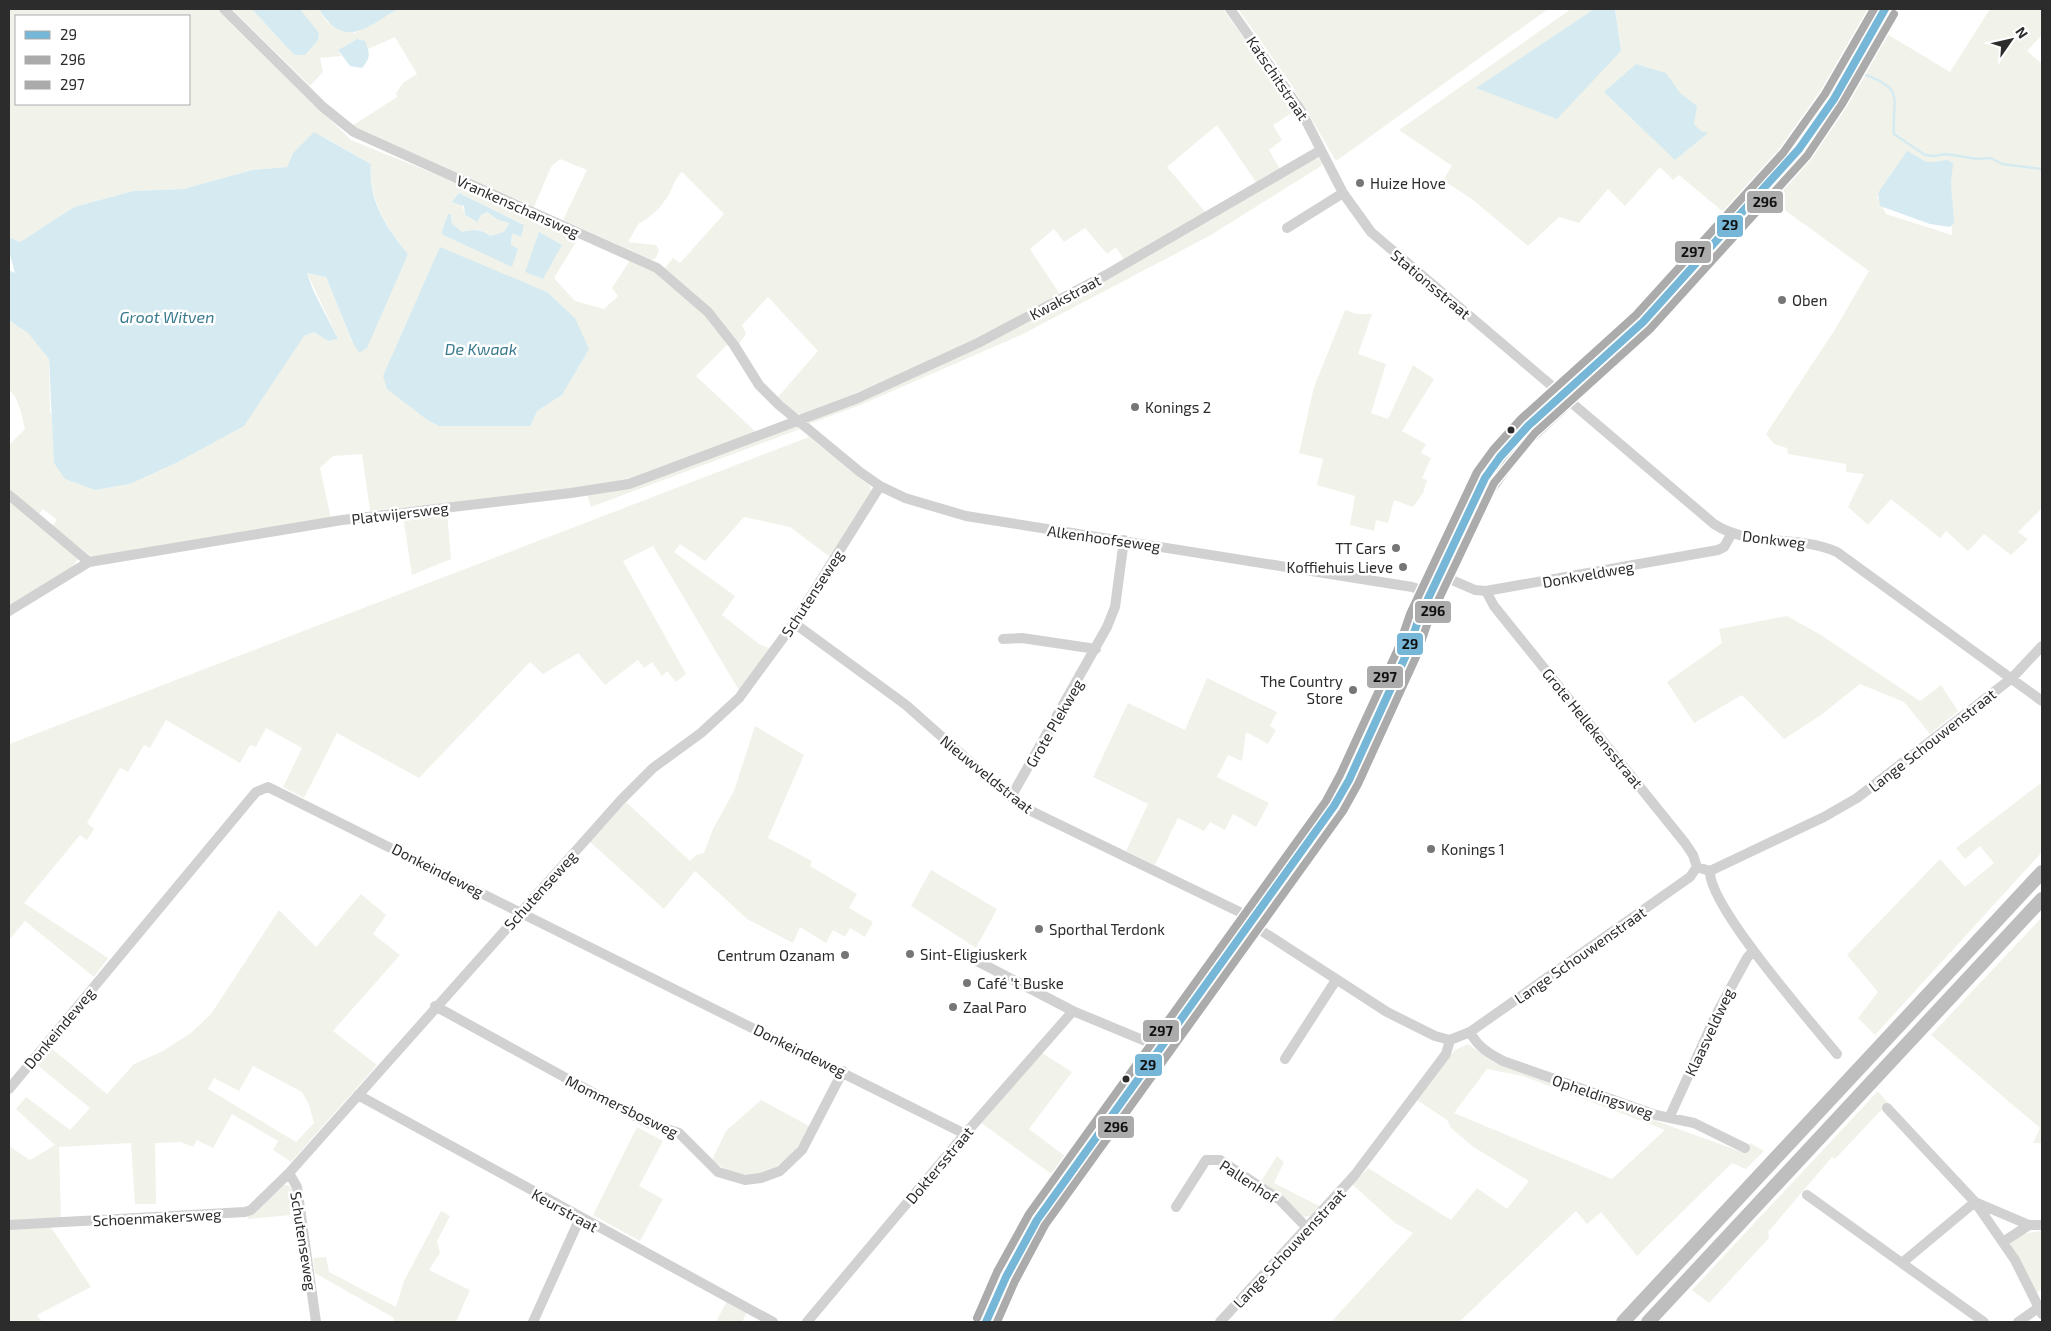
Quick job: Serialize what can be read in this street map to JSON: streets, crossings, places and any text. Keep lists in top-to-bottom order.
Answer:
{
  "streets": {
    "street": [
      "Katschitstraat",
      "Vrankenschansweg",
      "Stationsstraat",
      "Kwakstraat",
      "Platwijersweg",
      "Alkenhoofseweg",
      "Donkweg",
      "Donkveldweg",
      "Schutenseweg",
      "Grote Plekweg",
      "Grote Hellekensstraat",
      "Lange Schouwenstraat",
      "Nieuwveldstraat",
      "Donkeindeweg",
      "Klaasveldweg",
      "Opheldingsweg",
      "Mommersbosweg",
      "Doktersstraat",
      "Pallenhof",
      "Keurstraat",
      "Schoenmakersweg"
    ]
  },
  "crossings": [
    ["Katschitstraat", "Stationsstraat"],
    ["Katschitstraat", "Kwakstraat"],
    ["Vrankenschansweg", "Kwakstraat"],
    ["Vrankenschansweg", "Platwijersweg"],
    ["Vrankenschansweg", "Alkenhoofseweg"],
    ["Stationsstraat", "Kwakstraat"],
    ["Stationsstraat", "Donkweg"],
    ["Kwakstraat", "Platwijersweg"],
    ["Kwakstraat", "Alkenhoofseweg"],
    ["Platwijersweg", "Alkenhoofseweg"],
    ["Alkenhoofseweg", "Schutenseweg"],
    ["Alkenhoofseweg", "Grote Plekweg"],
    ["Donkweg", "Donkveldweg"],
    ["Donkweg", "Lange Schouwenstraat"],
    ["Donkveldweg", "Grote Hellekensstraat"],
    ["Schutenseweg", "Nieuwveldstraat"],
    ["Schutenseweg", "Donkeindeweg"],
    ["Schutenseweg", "Mommersbosweg"],
    ["Schutenseweg", "Keurstraat"],
    ["Schutenseweg", "Schoenmakersweg"],
    ["Grote Plekweg", "Nieuwveldstraat"],
    ["Grote Hellekensstraat", "Lange Schouwenstraat"],
    ["Lange Schouwenstraat", "Opheldingsweg"],
    ["Lange Schouwenstraat", "Pallenhof"],
    ["Donkeindeweg", "Mommersbosweg"],
    ["Donkeindeweg", "Doktersstraat"],
    ["Klaasveldweg", "Opheldingsweg"]
  ],
  "water": ["Groot Witven", "De Kwaak"],
  "places": [
    "Huize Hove",
    "Oben",
    "Konings 2",
    "TT Cars",
    "Koffiehuis Lieve",
    "The Country Store",
    "Konings 1",
    "Sporthal Terdonk",
    "Sint-Eligiuskerk",
    "Centrum Ozanam",
    "Café 't Buske",
    "Zaal Paro"
  ],
  "lines": ["transit line 29", "transit line 297", "transit line 296"],
  "legend": ["29", "296", "297"],
  "north": "top right"
}
